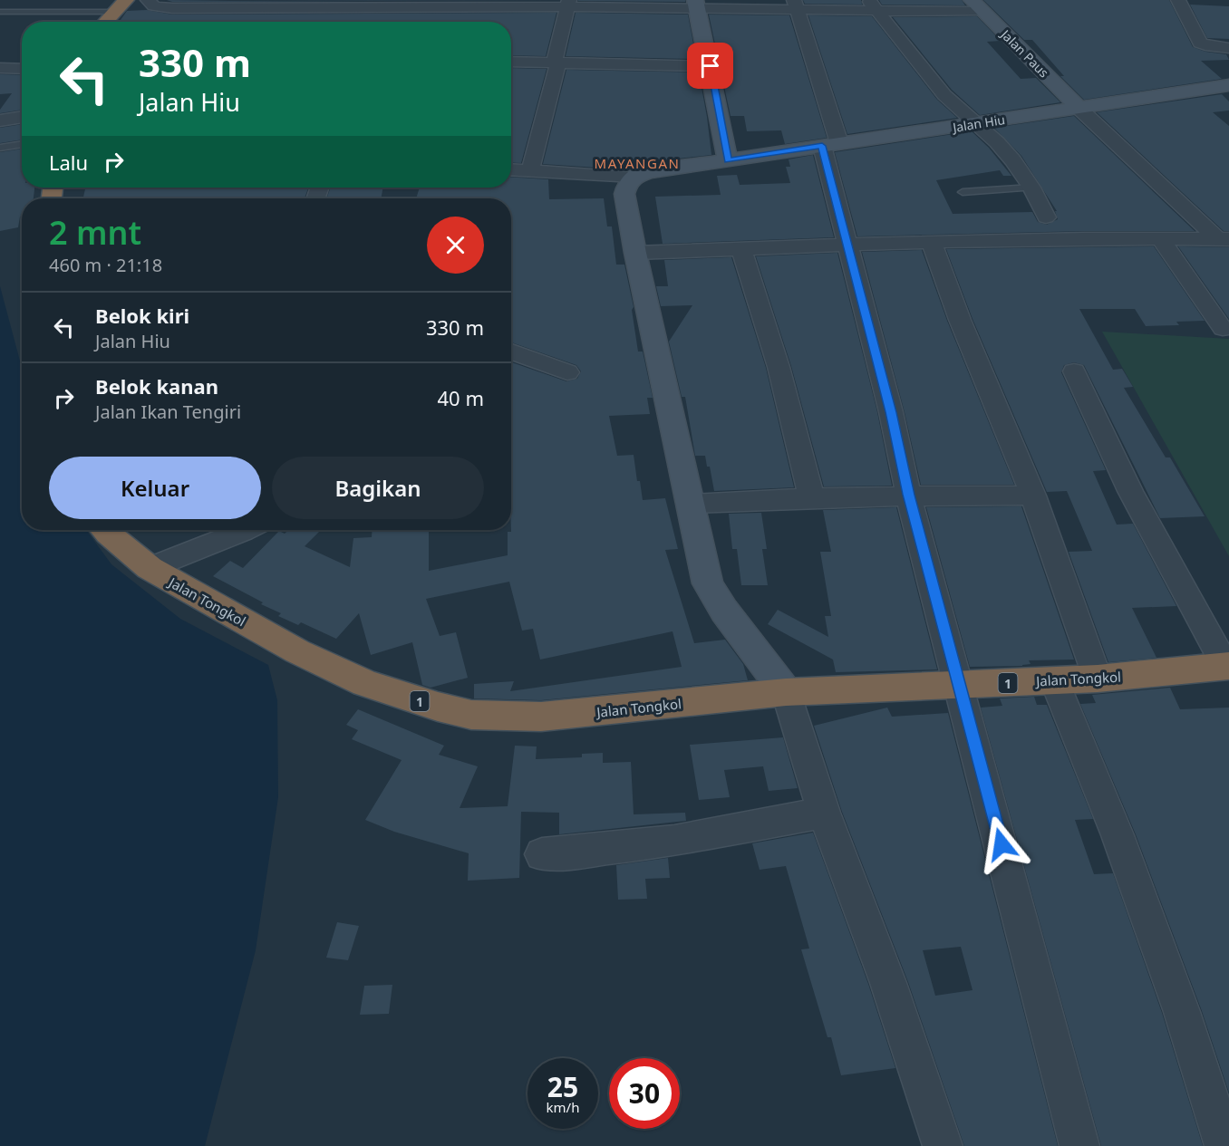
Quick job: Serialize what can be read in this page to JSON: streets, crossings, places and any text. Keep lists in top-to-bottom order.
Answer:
{
  "streets": {
    "highway": ["Jalan Tongkol", "1"],
    "main road": ["Jalan Paus", "Jalan Hiu"]
  },
  "crossings": [
    ["Jalan Paus", "Jalan Hiu"]
  ],
  "districts": ["MAYANGAN"],
  "page": {
    "turn": ["330 m", "Jalan Hiu"],
    "then": "Lalu",
    "heading": ["2 mnt", "460 m · 21:18"],
    "list": [
      {
        "name": "Belok kiri",
        "note": "Jalan Hiu",
        "value": "330 m"
      },
      {
        "name": "Belok kanan",
        "note": "Jalan Ikan Tengiri",
        "value": "40 m"
      }
    ],
    "buttons": ["Keluar", "Bagikan"],
    "speed": "25 km/h",
    "limit": "30"
  }
}
